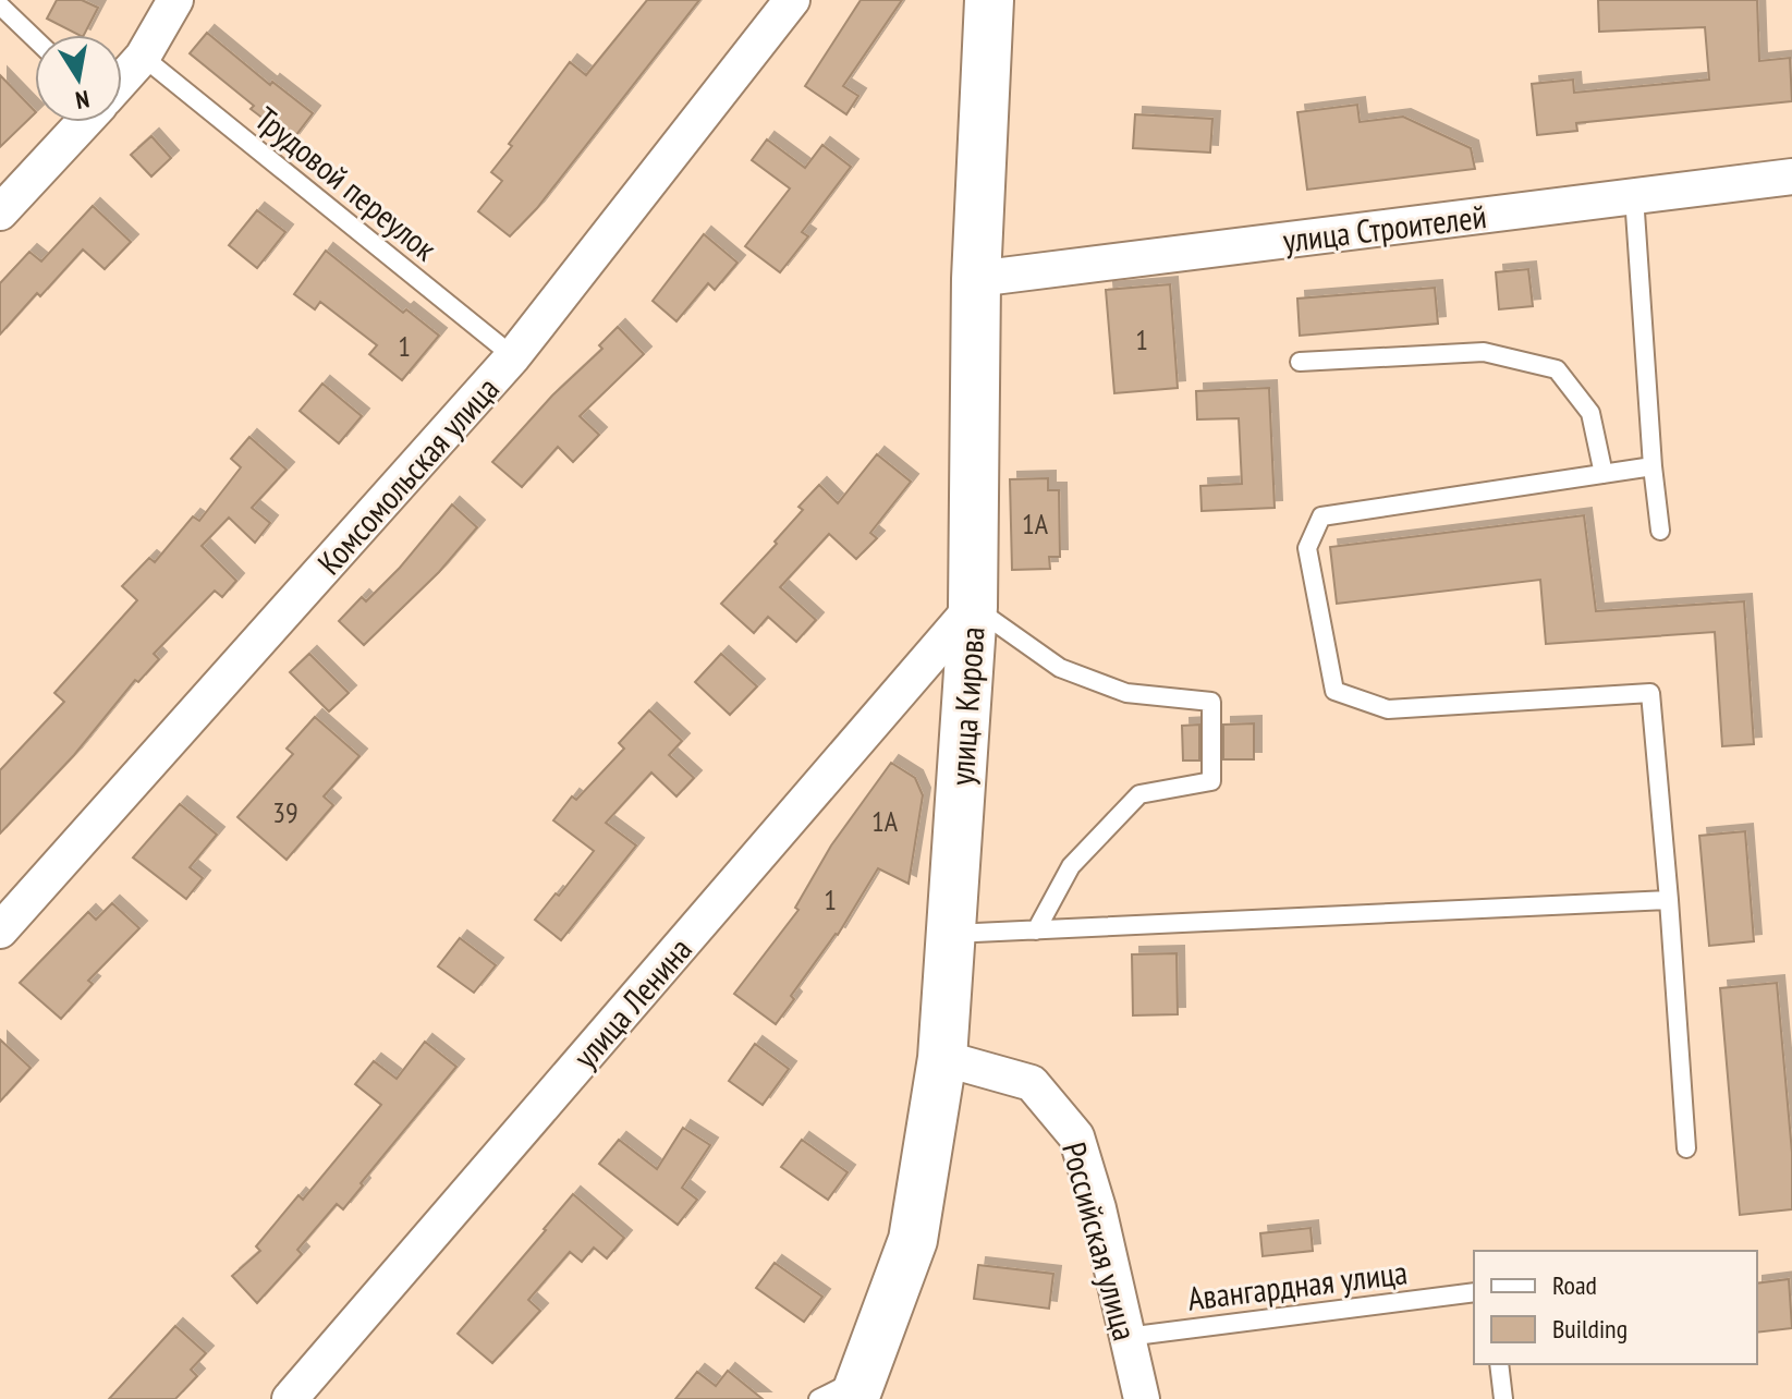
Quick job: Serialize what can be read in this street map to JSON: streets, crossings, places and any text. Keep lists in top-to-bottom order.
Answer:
{
  "streets": {
    "main road": ["улица Кирова"],
    "street": [
      "улица Строителей",
      "Комсомольская улица",
      "улица Ленина",
      "Российская улица"
    ],
    "lane": ["Трудовой переулок", "Авангардная улица"]
  },
  "crossings": [
    ["Трудовой переулок", "Комсомольская улица"],
    ["улица Строителей", "улица Кирова"],
    ["улица Кирова", "улица Ленина"],
    ["улица Кирова", "Российская улица"],
    ["Российская улица", "Авангардная улица"]
  ],
  "house_numbers": [
    "1",
    "1",
    "1A",
    "39",
    "1A",
    "1"
  ],
  "legend": ["Road", "Building"],
  "north": "bottom"
}
